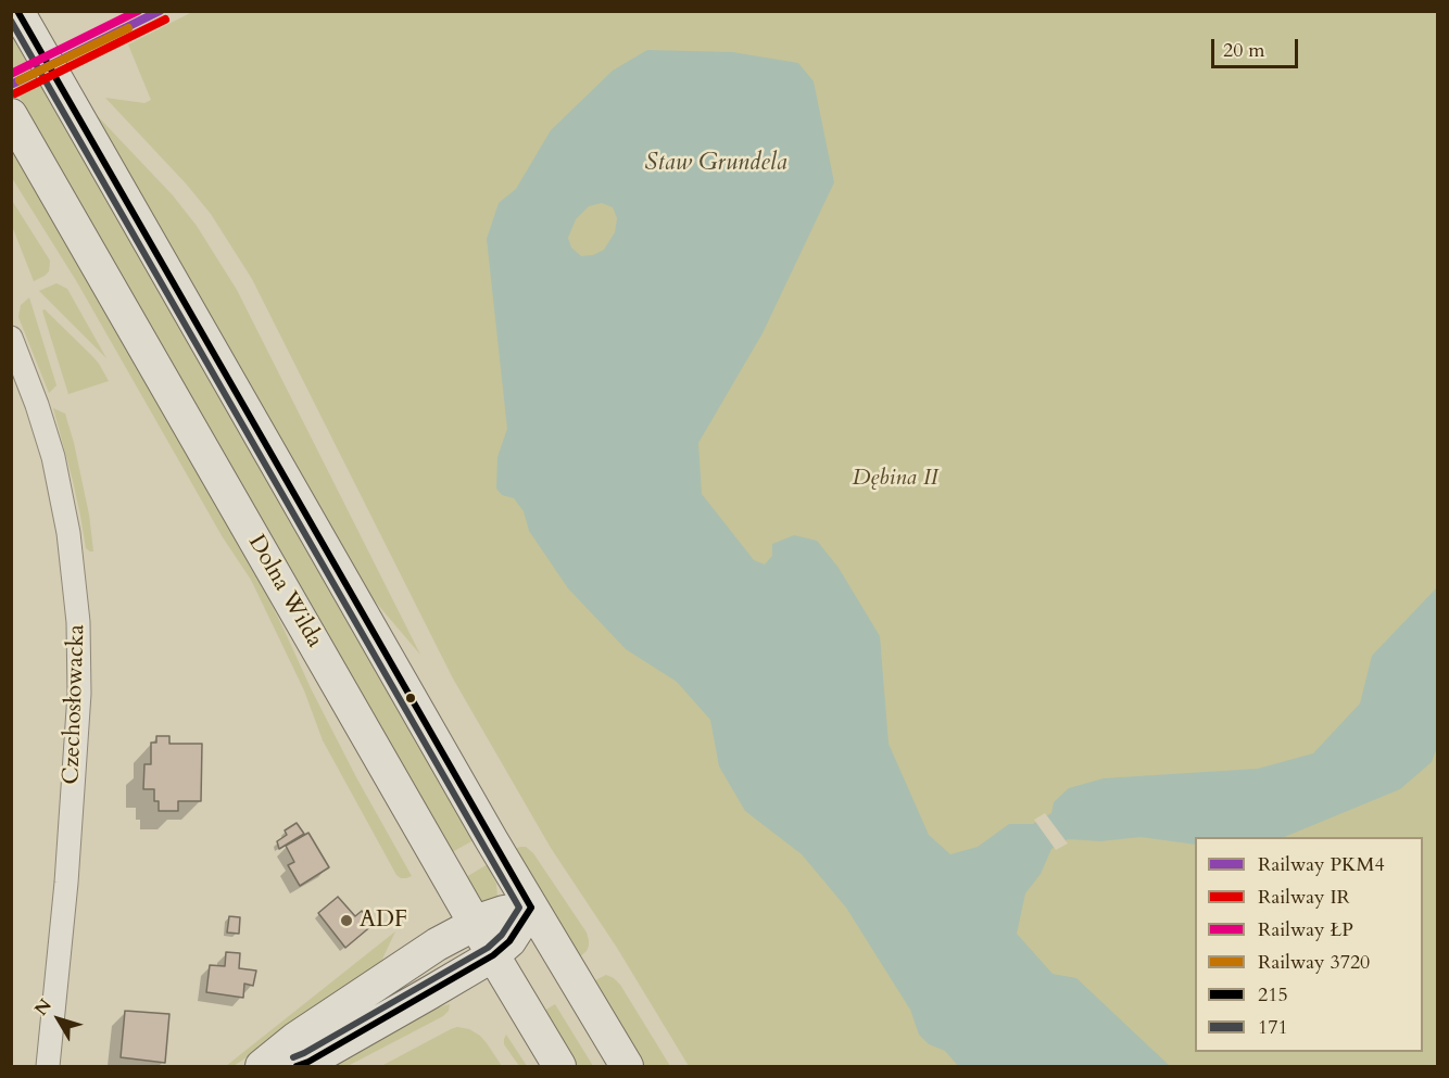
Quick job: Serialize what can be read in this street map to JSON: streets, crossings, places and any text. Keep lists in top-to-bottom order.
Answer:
{
  "streets": {
    "main road": ["Dolna Wilda"],
    "street": ["Czechosłowacka"]
  },
  "water": ["Staw Grundela"],
  "parks": ["Dębina II"],
  "places": ["ADF"],
  "lines": [
    "rail line PKM4",
    "rail line ŁP",
    "transit line 215",
    "rail line IR",
    "transit line 171",
    "rail line 3720"
  ],
  "legend": [
    "Railway PKM4",
    "Railway IR",
    "Railway ŁP",
    "Railway 3720",
    "215",
    "171"
  ],
  "scale_bar": "20 m",
  "north": "top left"
}
